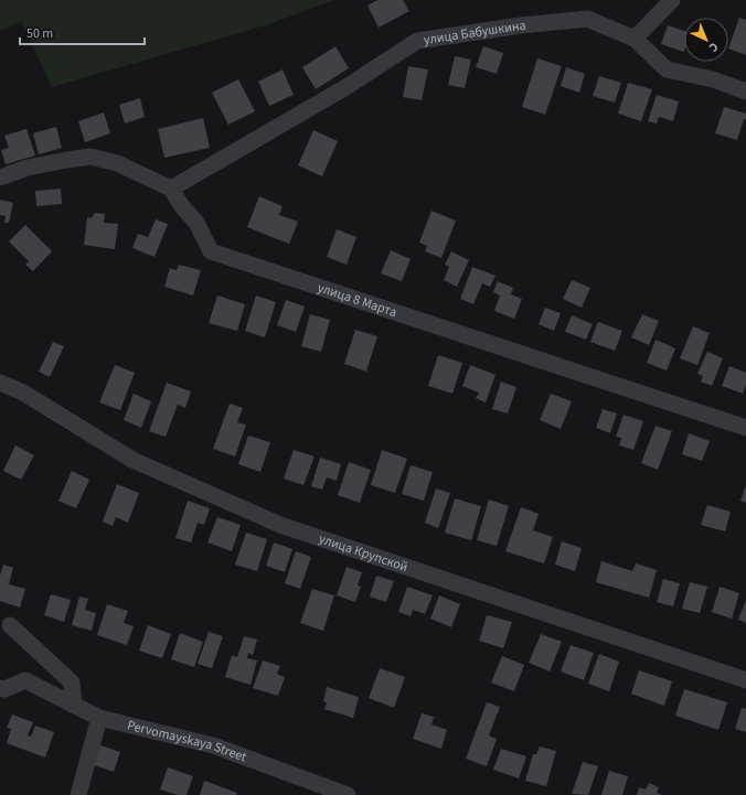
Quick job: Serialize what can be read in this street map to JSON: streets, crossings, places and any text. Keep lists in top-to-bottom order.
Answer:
{
  "streets": {
    "street": [
      "улица Бабушкина",
      "улица 8 Марта",
      "улица Крупской",
      "Pervomayskaya Street"
    ]
  },
  "crossings": [
    ["улица Бабушкина", "улица 8 Марта"]
  ],
  "scale_bar": "50 m",
  "north": "bottom right"
}
